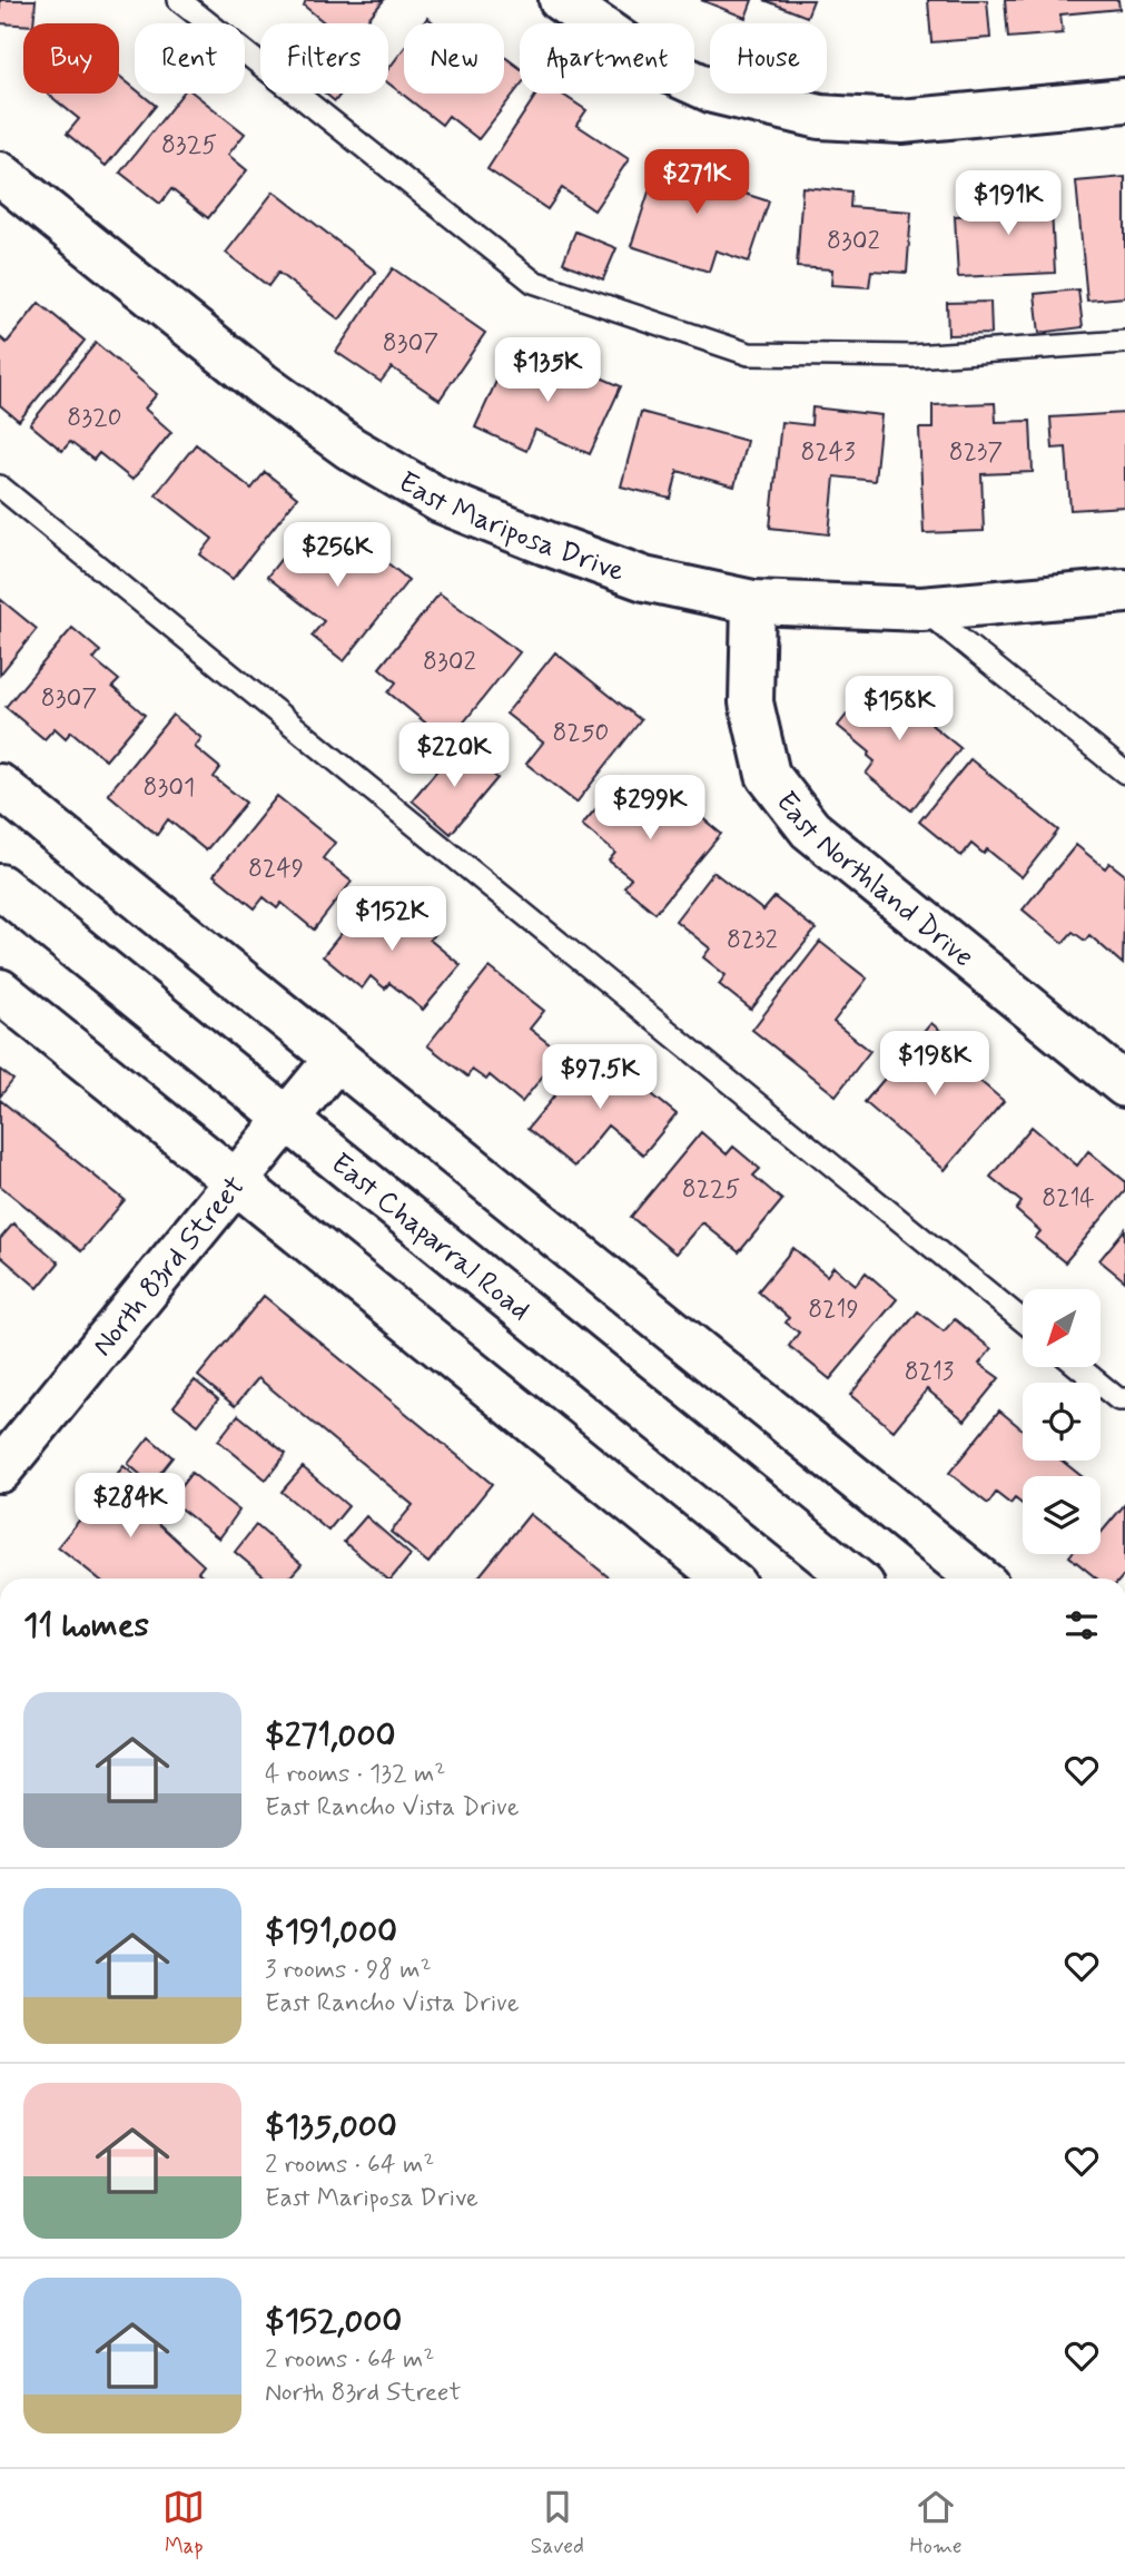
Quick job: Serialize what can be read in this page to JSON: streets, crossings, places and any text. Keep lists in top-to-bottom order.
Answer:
{
  "streets": {
    "street": [
      "East Mariposa Drive",
      "East Northland Drive",
      "East Chaparral Road",
      "North 83rd Street"
    ]
  },
  "crossings": [
    ["East Mariposa Drive", "East Northland Drive"],
    ["East Chaparral Road", "North 83rd Street"]
  ],
  "house_numbers": [
    "8325",
    "8302",
    "8307",
    "8320",
    "8243",
    "8237",
    "8302",
    "8307",
    "8250",
    "8301",
    "8249",
    "8232",
    "8225",
    "8214",
    "8219",
    "8213"
  ],
  "north": "bottom left",
  "page": {
    "chip": [
      "Buy",
      "Rent",
      "Filters",
      "New",
      "Apartment",
      "House"
    ],
    "price": [
      "$271K",
      "$191K",
      "$135K",
      "$256K",
      "$158K",
      "$220K",
      "$299K",
      "$152K",
      "$198K",
      "$97.5K",
      "$284K"
    ],
    "heading": "11 homes",
    "list": [
      {
        "name": "$271,000",
        "note": "4 rooms · 132 m² · East Rancho Vista Drive"
      },
      {
        "name": "$191,000",
        "note": "3 rooms · 98 m² · East Rancho Vista Drive"
      },
      {
        "name": "$135,000",
        "note": "2 rooms · 64 m² · East Mariposa Drive"
      },
      {
        "name": "$152,000",
        "note": "2 rooms · 64 m² · North 83rd Street"
      }
    ],
    "tabs": ["Map", "Saved", "Home"]
  }
}
